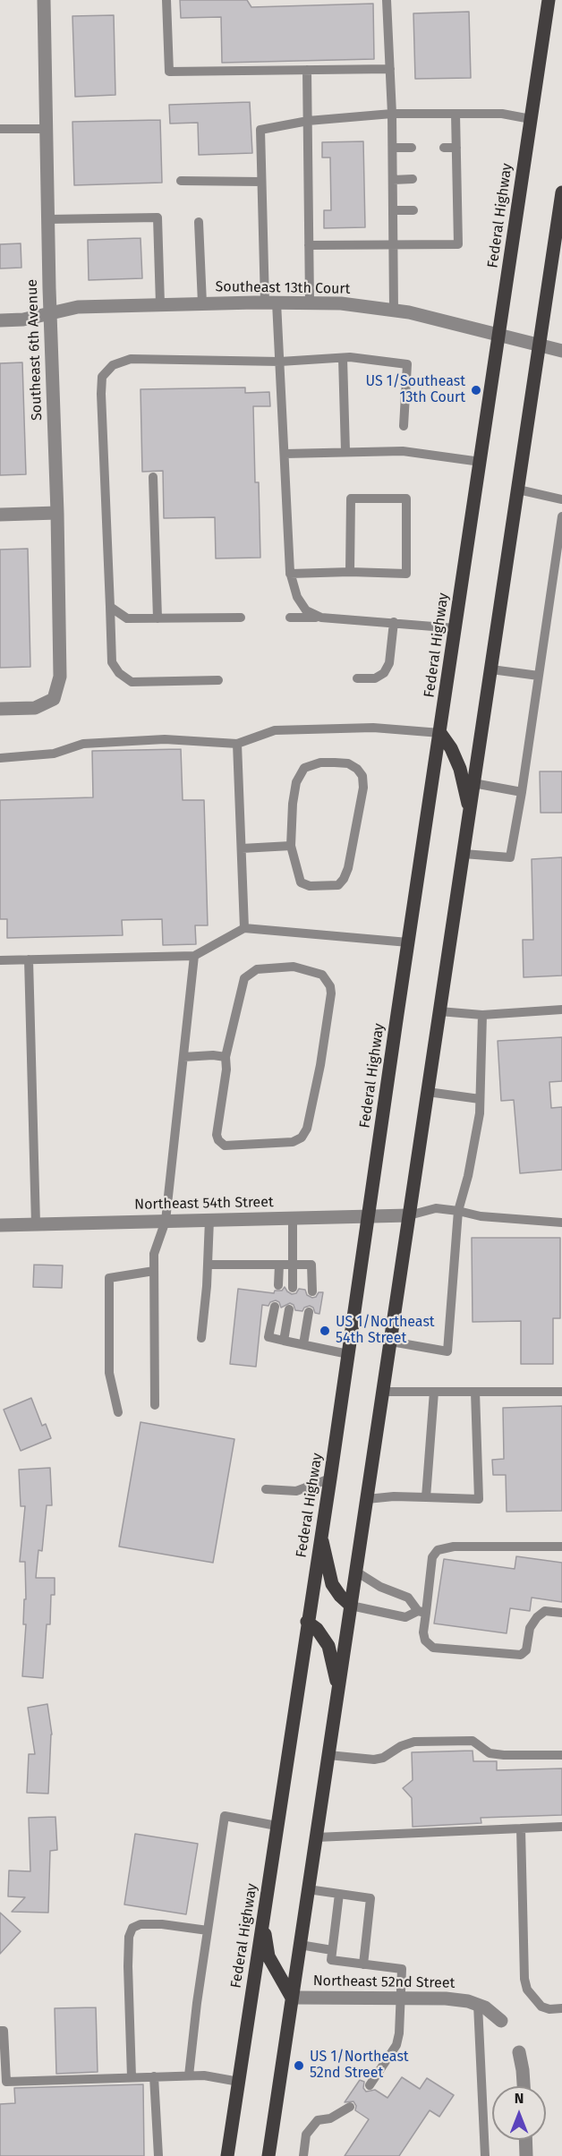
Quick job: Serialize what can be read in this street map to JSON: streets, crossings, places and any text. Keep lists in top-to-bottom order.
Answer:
{
  "streets": {
    "main road": ["Federal Highway"],
    "street": [
      "Southeast 13th Court",
      "Southeast 6th Avenue",
      "Northeast 54th Street",
      "Northeast 52nd Street"
    ]
  },
  "crossings": [
    ["Federal Highway", "Southeast 13th Court"],
    ["Federal Highway", "Northeast 54th Street"],
    ["Southeast 13th Court", "Southeast 6th Avenue"]
  ],
  "places": ["US 1/Southeast 13th Court", "US 1/Northeast 54th Street", "US 1/Northeast 52nd Street"],
  "north": "top"
}
